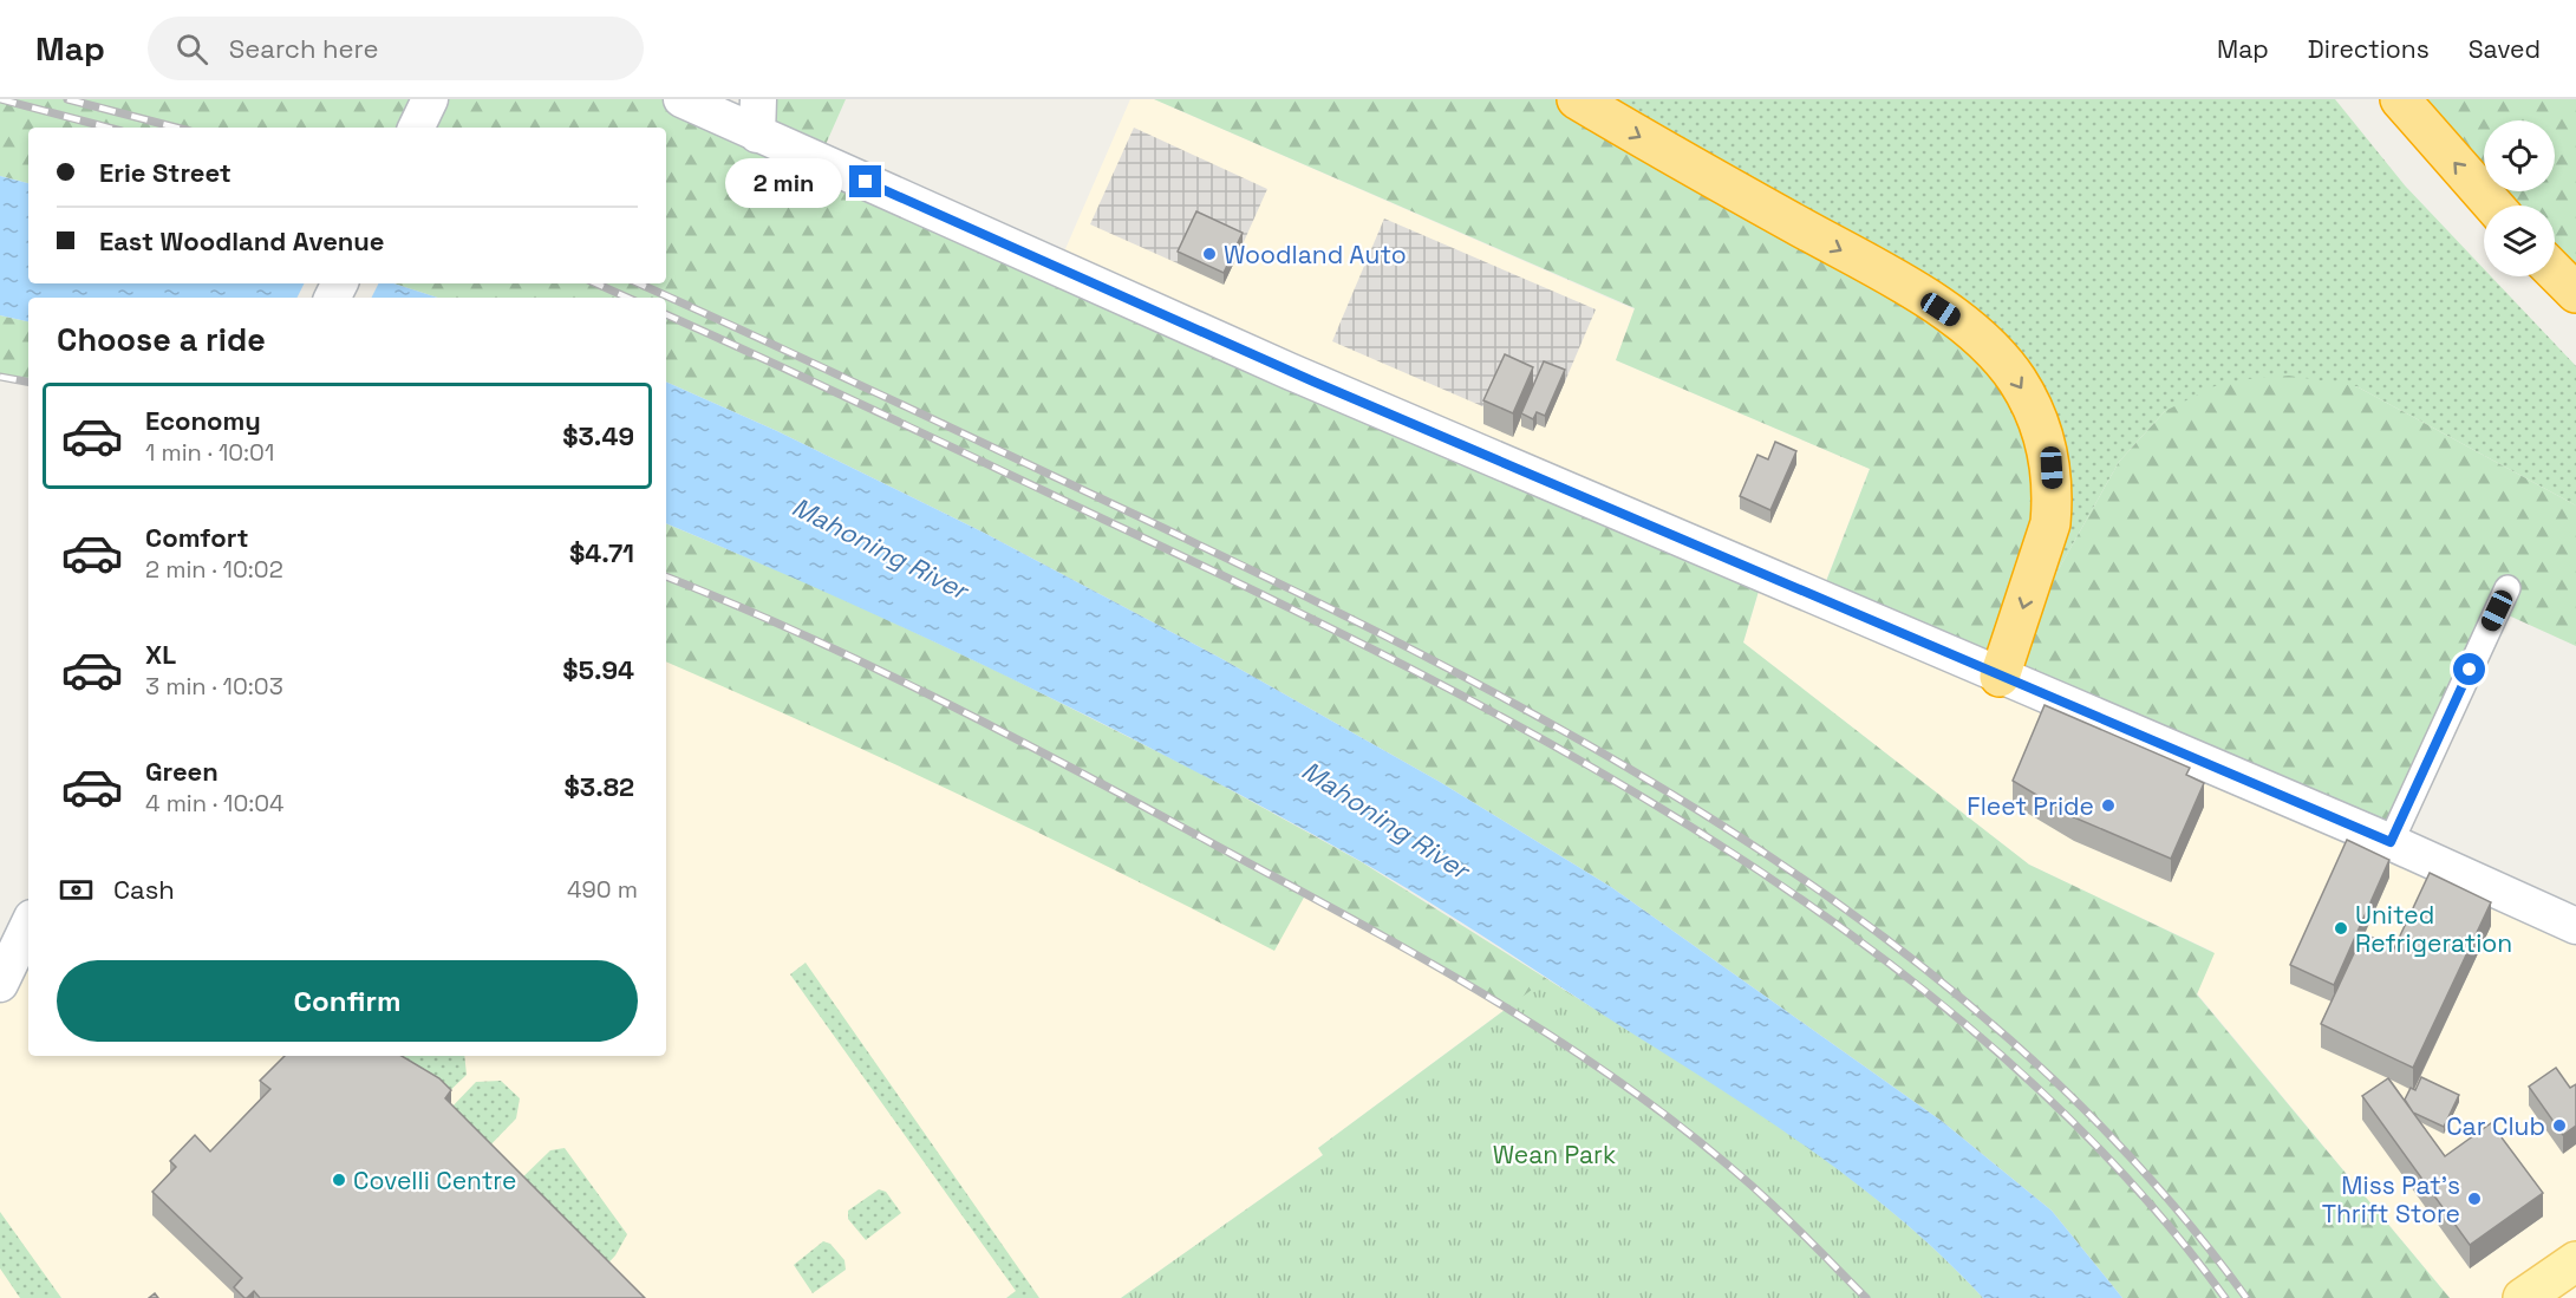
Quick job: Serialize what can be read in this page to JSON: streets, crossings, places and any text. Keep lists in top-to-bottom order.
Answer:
{
  "water": ["Mahoning River"],
  "parks": ["Wean Park"],
  "places": [
    "Woodland Auto",
    "Fleet Pride",
    "United Refrigeration",
    "Car Club",
    "Covelli Centre",
    "Miss Pat's Thrift Store"
  ],
  "page": {
    "header": "Map",
    "search": "Search here",
    "nav": ["Map", "Directions", "Saved"],
    "banner": ["Erie Street", "East Woodland Avenue"],
    "bubble": "2 min",
    "heading": "Choose a ride",
    "list": [
      {
        "name": "Economy",
        "note": "1 min · 10:01",
        "value": "$3.49"
      },
      {
        "name": "Comfort",
        "note": "2 min · 10:02",
        "value": "$4.71"
      },
      {
        "name": "XL",
        "note": "3 min · 10:03",
        "value": "$5.94"
      },
      {
        "name": "Green",
        "note": "4 min · 10:04",
        "value": "$3.82"
      }
    ],
    "pay": ["Cash", "490 m"],
    "buttons": "Confirm"
  }
}
